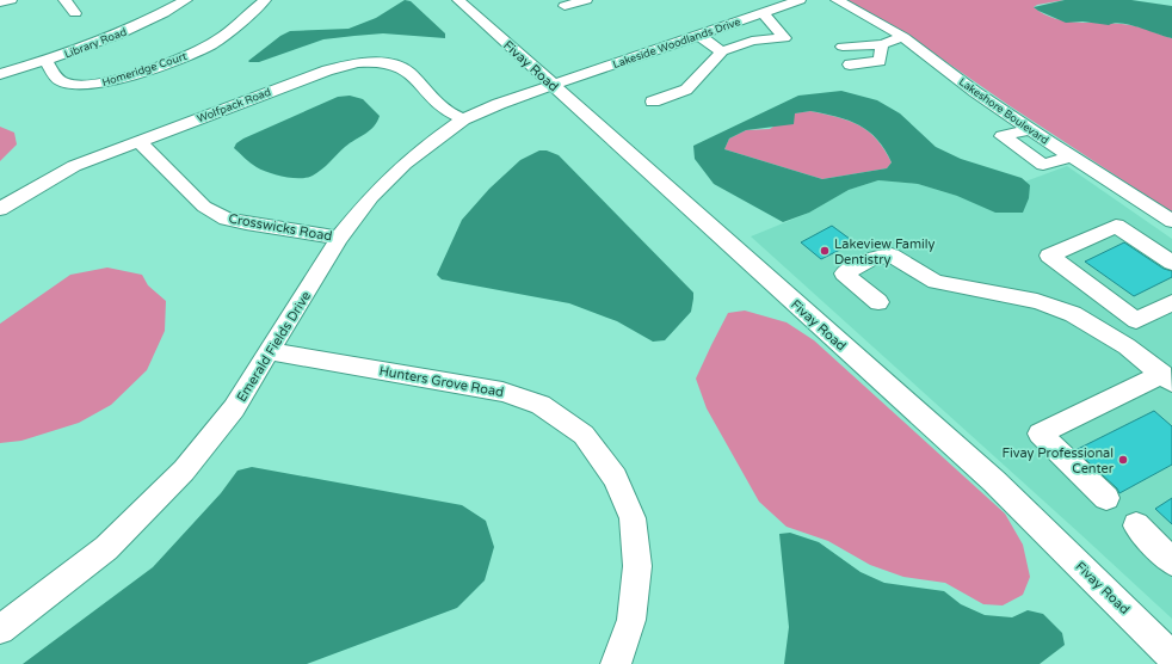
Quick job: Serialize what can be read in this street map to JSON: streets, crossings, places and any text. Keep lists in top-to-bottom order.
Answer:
{
  "streets": {
    "street": [
      "Library Road",
      "Lakeside Woodlands Drive",
      "Fivay Road",
      "Homeridge Court",
      "Wolfpack Road",
      "Lakeshore Boulevard",
      "Crosswicks Road",
      "Emerald Fields Drive",
      "Hunters Grove Road"
    ]
  },
  "crossings": [
    ["Library Road", "Homeridge Court"],
    ["Lakeside Woodlands Drive", "Fivay Road"],
    ["Lakeside Woodlands Drive", "Emerald Fields Drive"],
    ["Fivay Road", "Emerald Fields Drive"],
    ["Wolfpack Road", "Crosswicks Road"],
    ["Wolfpack Road", "Emerald Fields Drive"],
    ["Crosswicks Road", "Emerald Fields Drive"],
    ["Emerald Fields Drive", "Hunters Grove Road"]
  ],
  "places": ["Lakeview Family Dentistry", "Fivay Professional Center"]
}
